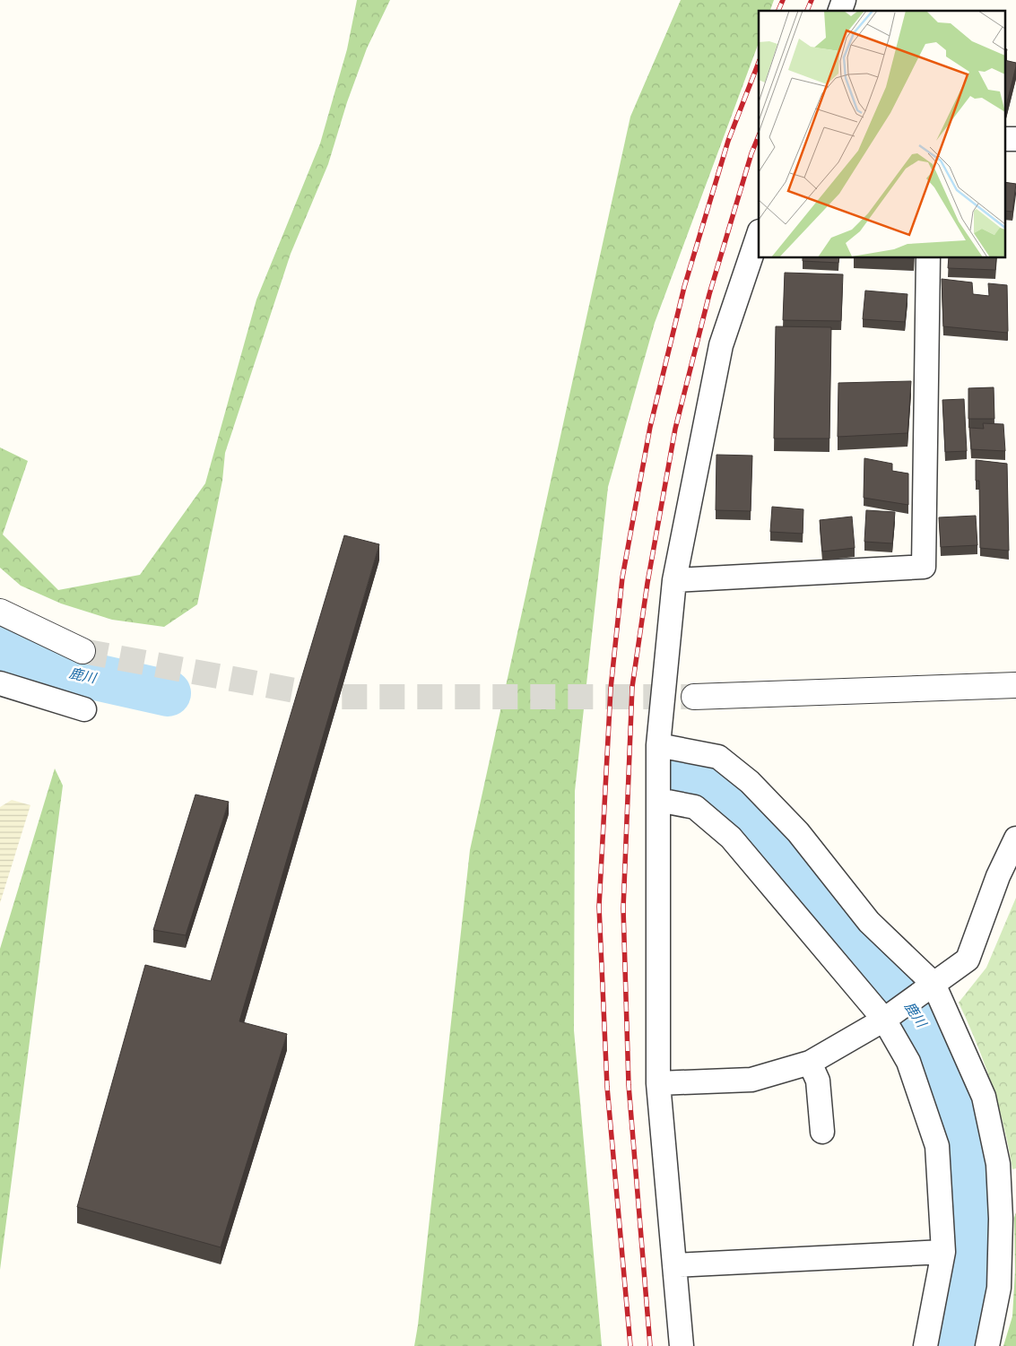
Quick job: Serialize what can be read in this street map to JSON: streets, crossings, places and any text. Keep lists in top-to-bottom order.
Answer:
{
  "water": ["鹿川"]
}
